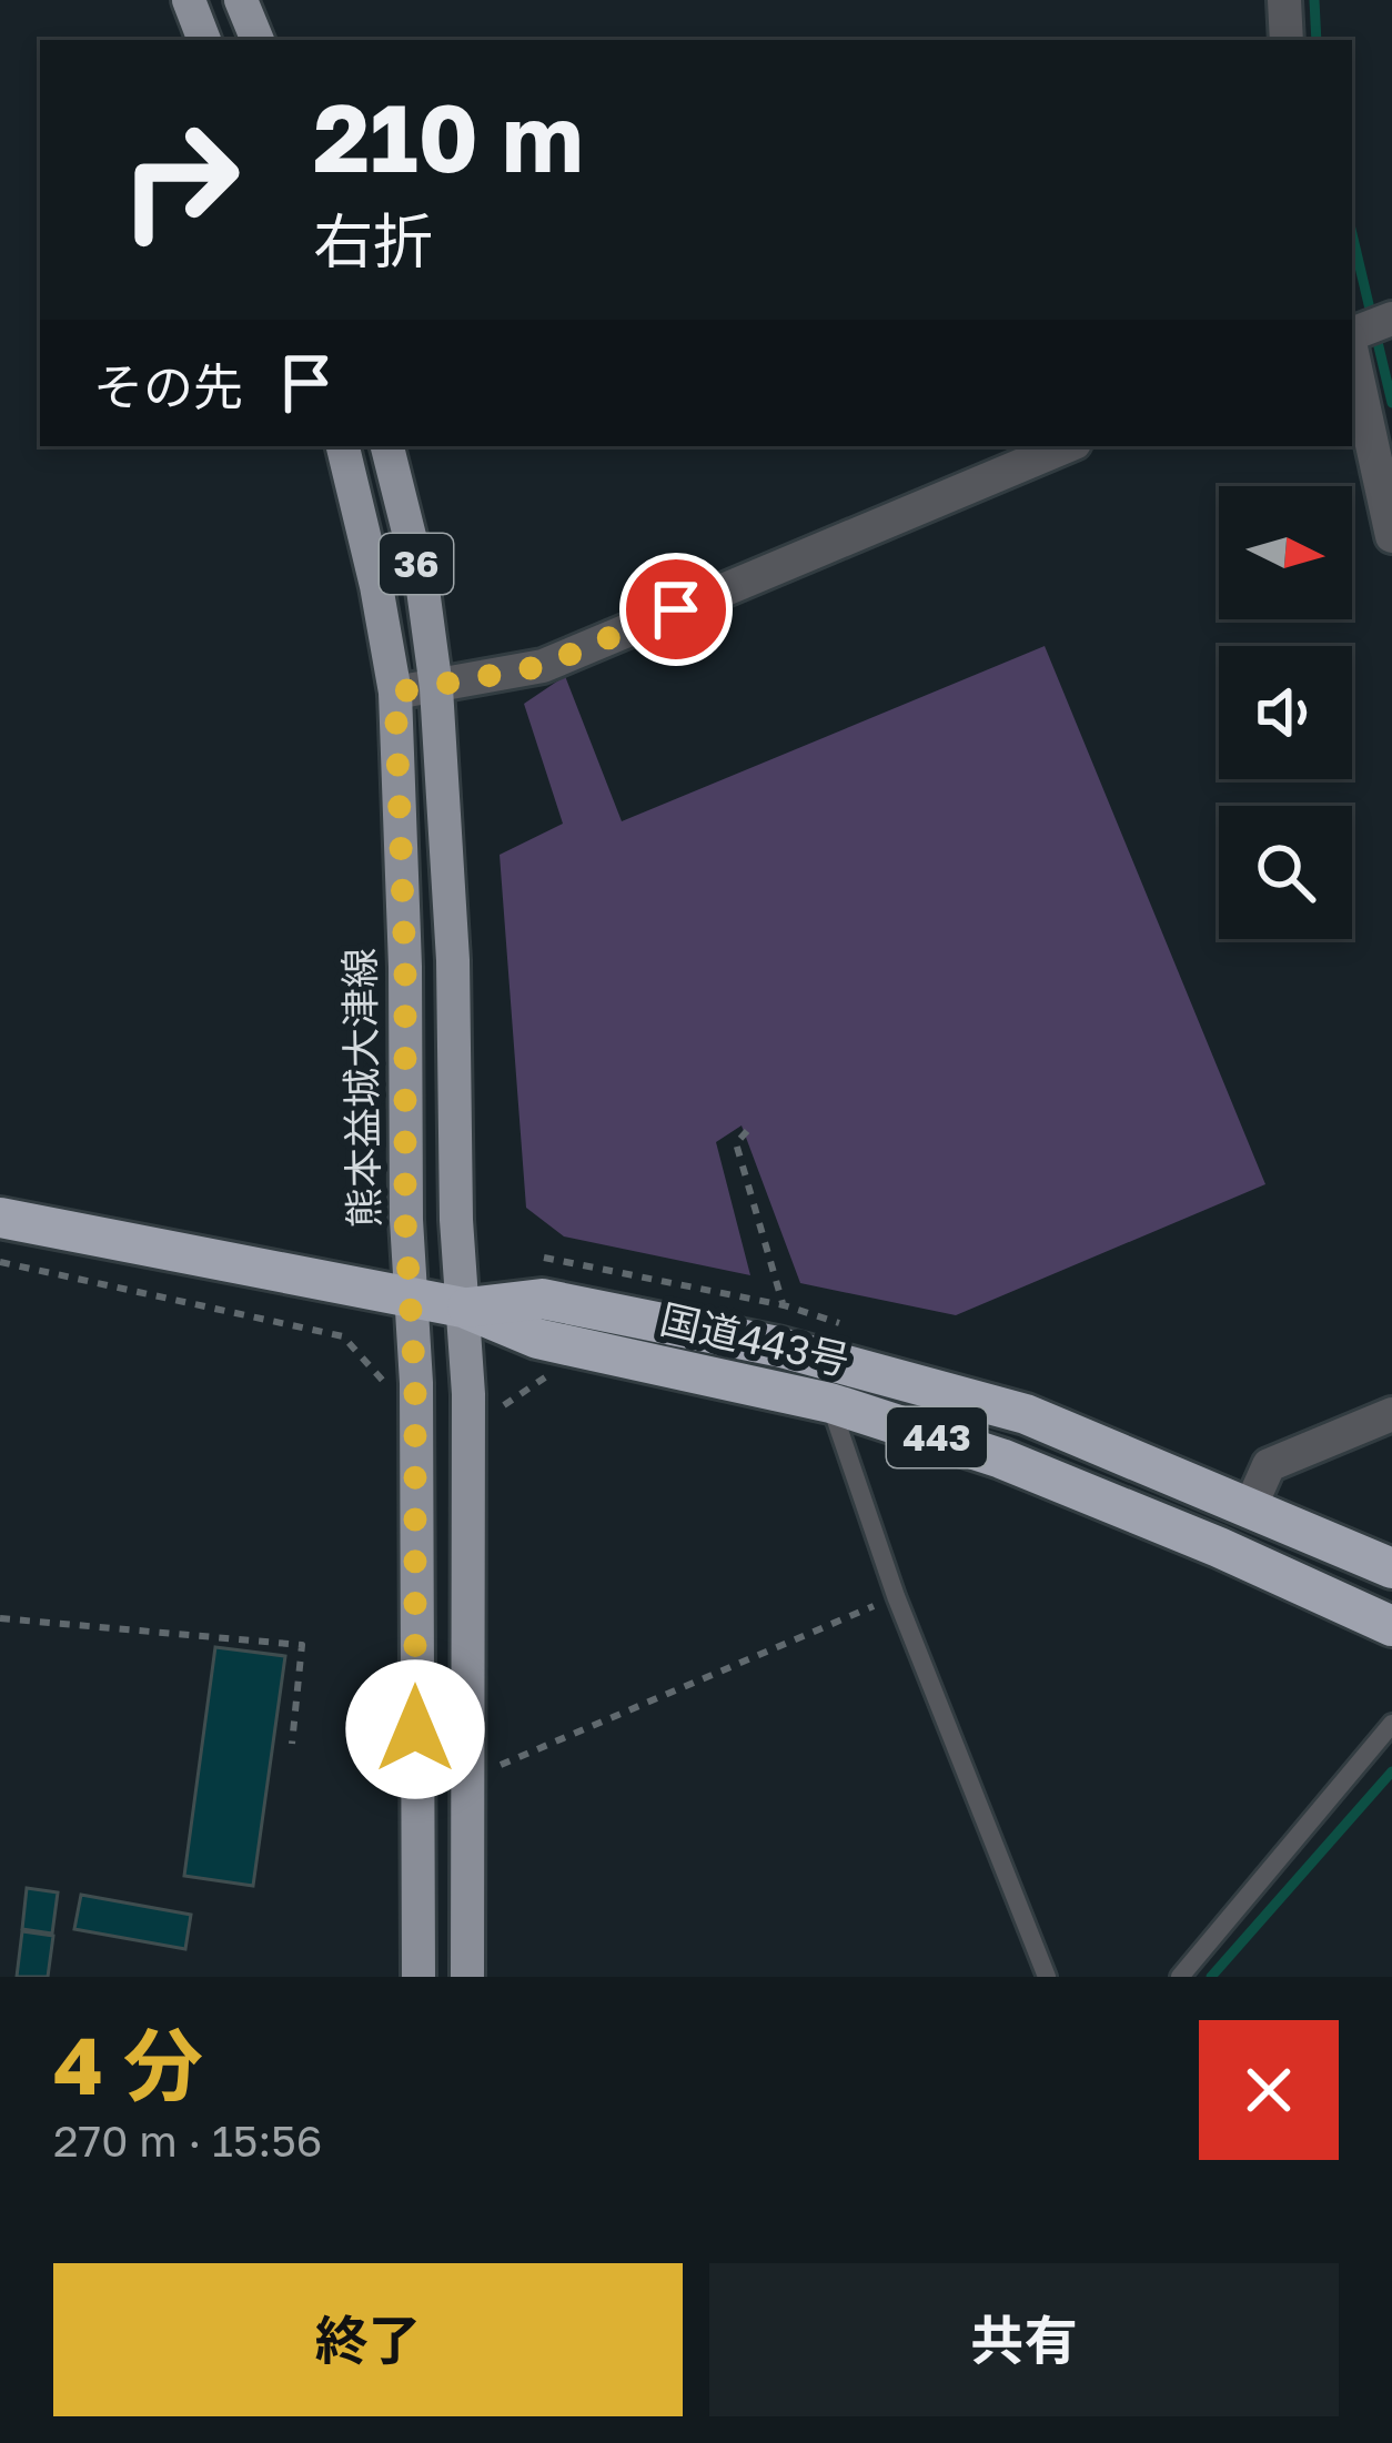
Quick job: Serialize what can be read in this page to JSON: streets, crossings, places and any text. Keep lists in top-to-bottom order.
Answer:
{
  "streets": {
    "highway": ["国道443号", "443"],
    "main road": ["36", "熊本益城大津線"]
  },
  "crossings": [
    ["36", "国道443号"],
    ["熊本益城大津線", "国道443号"]
  ],
  "north": "right",
  "page": {
    "turn": ["210 m", "右折"],
    "then": "その先",
    "heading": ["4 分", "270 m · 15:56"],
    "buttons": ["終了", "共有"]
  }
}
